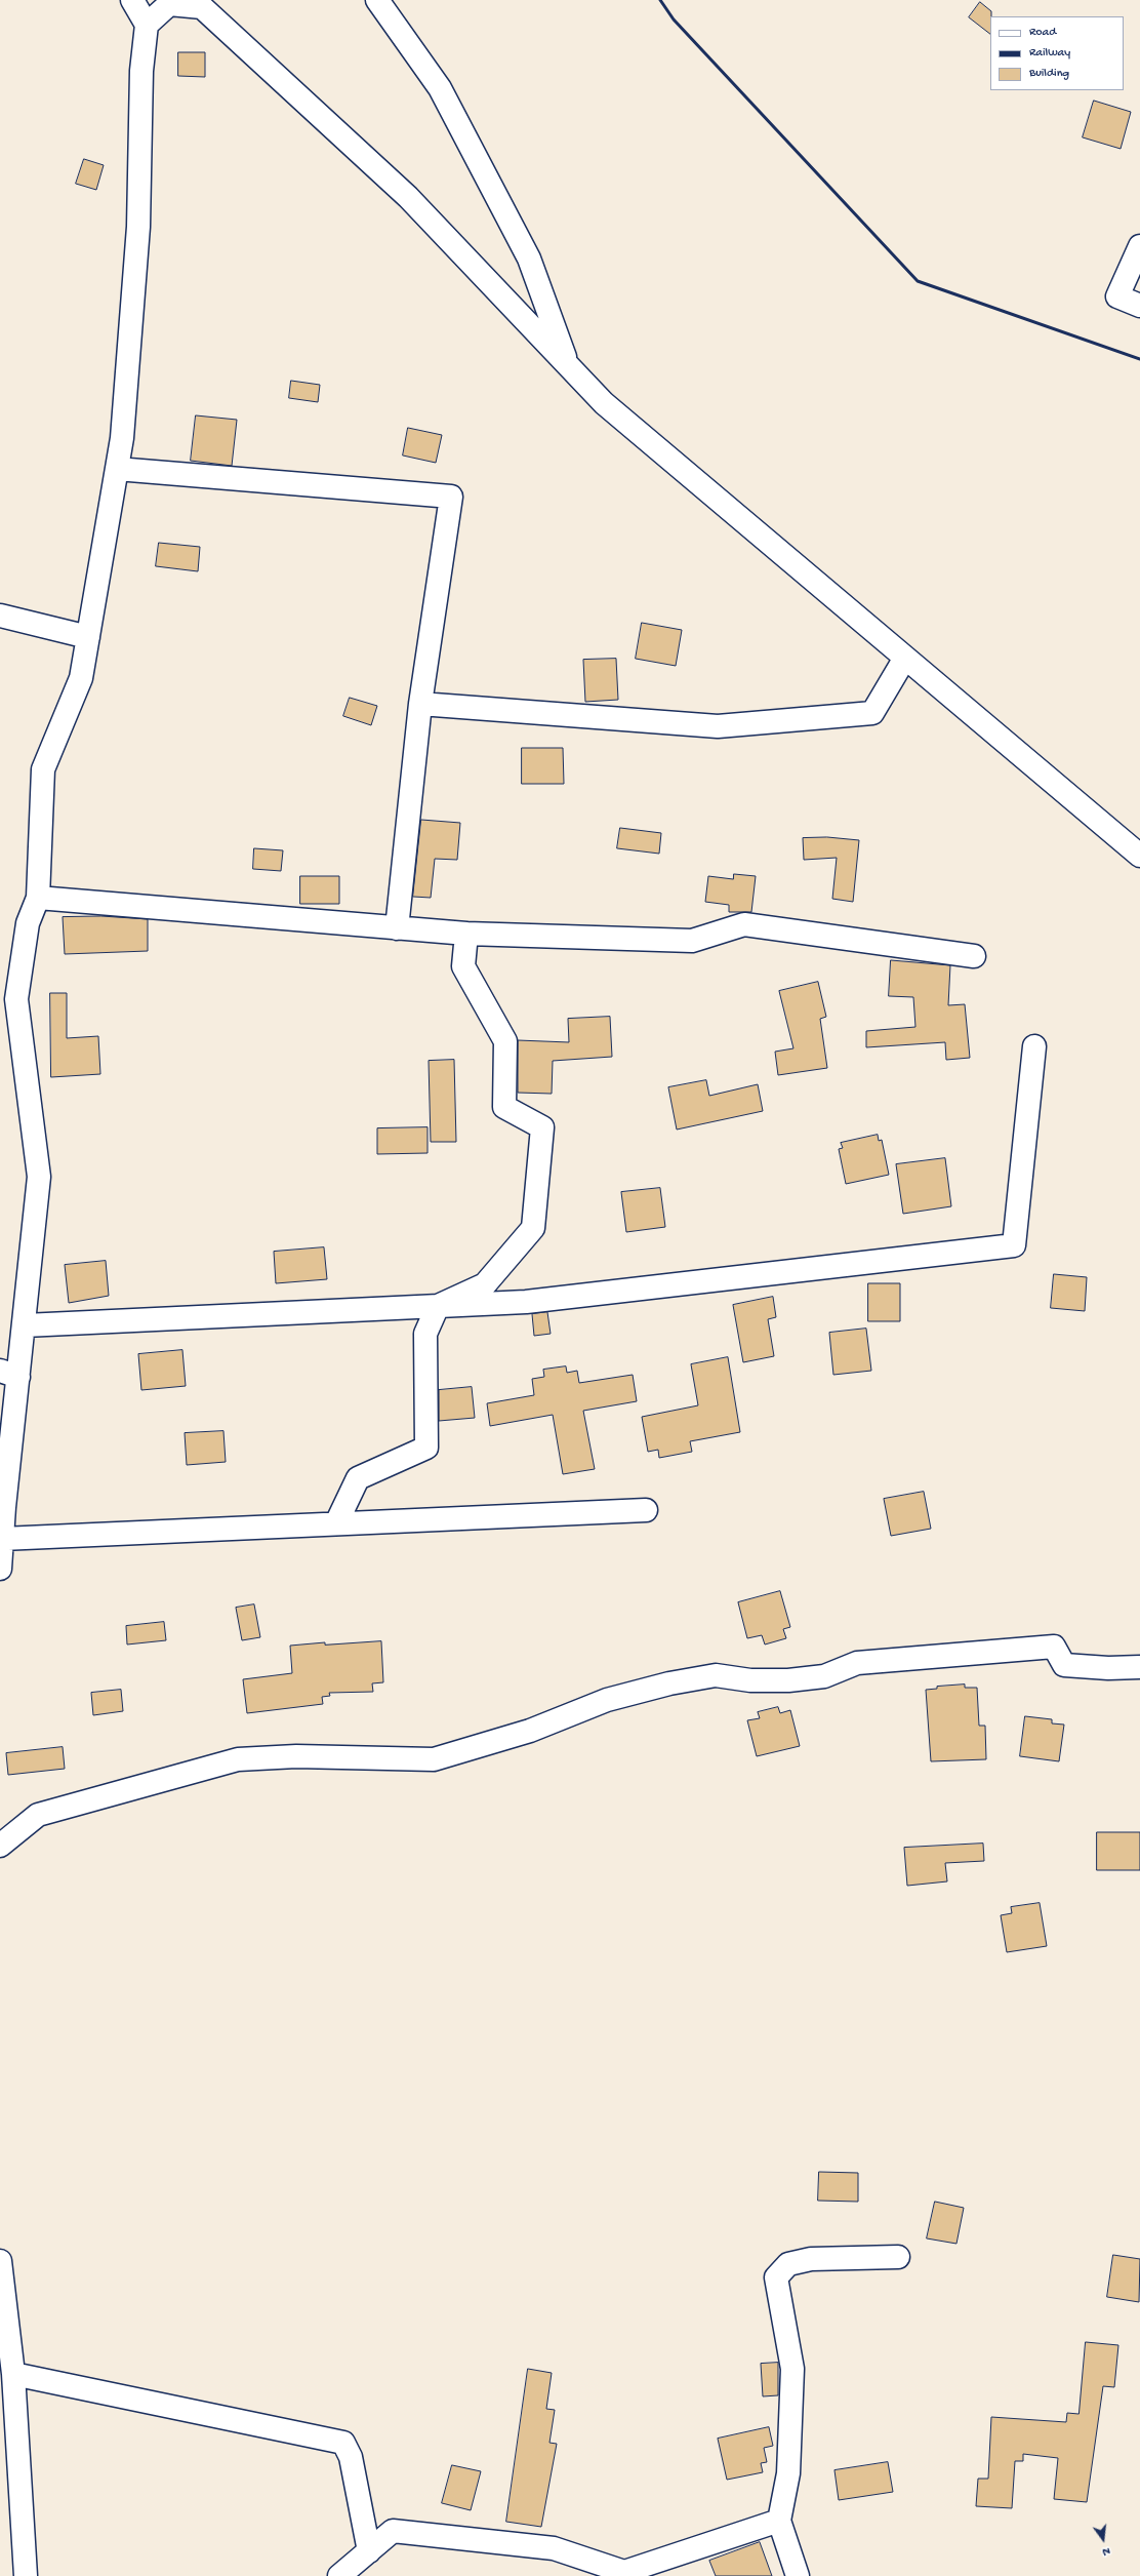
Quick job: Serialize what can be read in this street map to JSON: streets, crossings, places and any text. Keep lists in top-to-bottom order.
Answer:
{
  "legend": ["Road", "Railway", "Building"],
  "north": "bottom"
}
